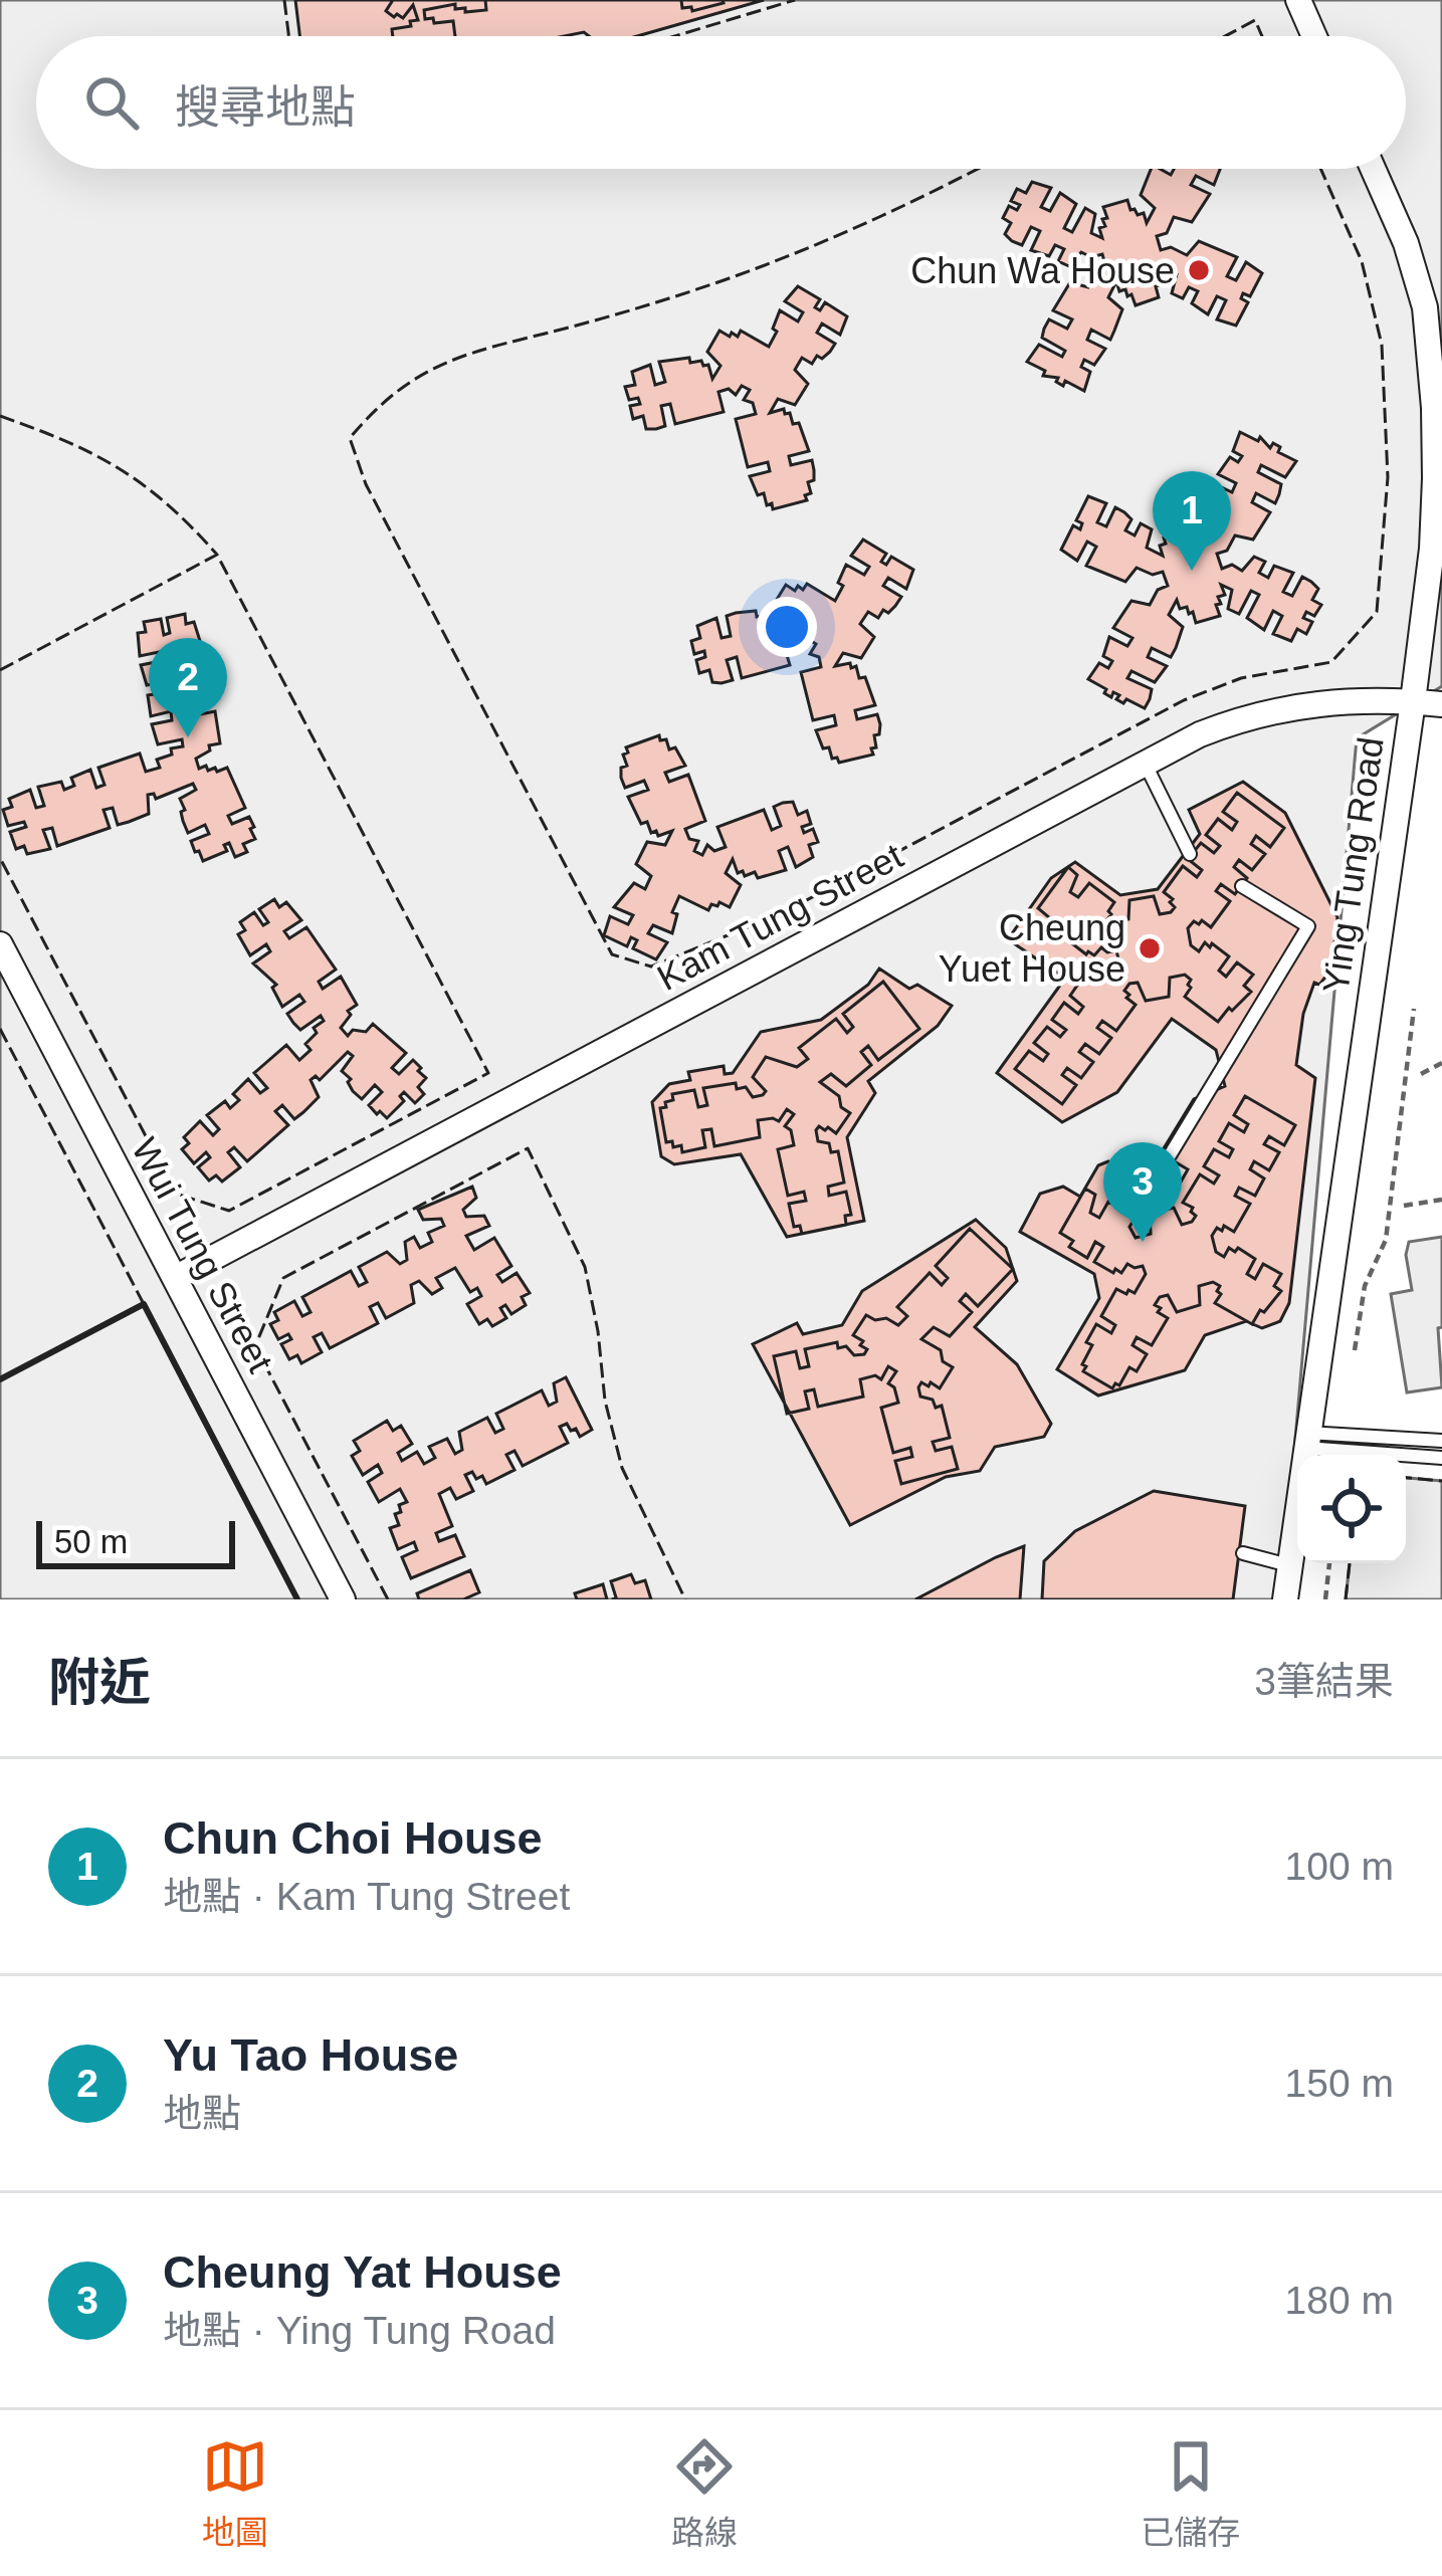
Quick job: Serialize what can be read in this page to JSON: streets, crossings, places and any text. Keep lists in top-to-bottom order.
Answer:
{
  "streets": {
    "street": ["Ying Tung Road", "Kam Tung Street", "Wui Tung Street"]
  },
  "crossings": [
    ["Ying Tung Road", "Kam Tung Street"],
    ["Kam Tung Street", "Wui Tung Street"]
  ],
  "places": ["Chun Wa House", "Cheung Yuet House"],
  "scale_bar": "50 m",
  "page": {
    "search": "搜尋地點",
    "pins": ["1", "2", "3"],
    "scale": "50 m",
    "heading": ["附近", "3筆結果"],
    "list": [
      {
        "mark": "1",
        "name": "Chun Choi House",
        "note": "地點 · Kam Tung Street",
        "value": "100 m"
      },
      {
        "mark": "2",
        "name": "Yu Tao House",
        "note": "地點",
        "value": "150 m"
      },
      {
        "mark": "3",
        "name": "Cheung Yat House",
        "note": "地點 · Ying Tung Road",
        "value": "180 m"
      }
    ],
    "nav": ["地圖", "路線", "已儲存"]
  }
}
